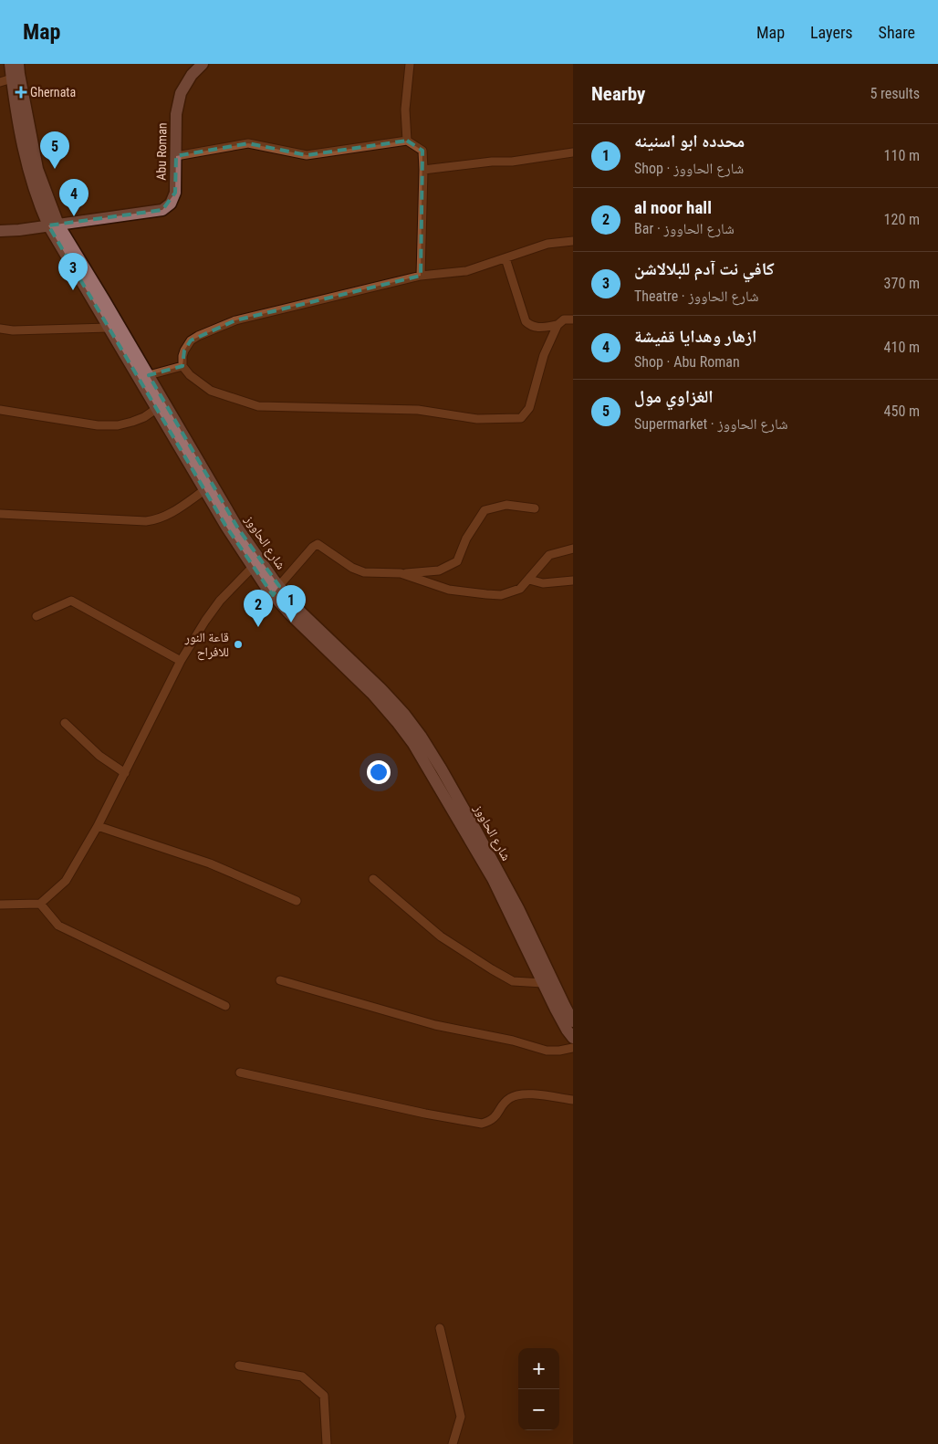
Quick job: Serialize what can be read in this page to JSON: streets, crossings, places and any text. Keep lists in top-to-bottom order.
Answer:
{
  "streets": {
    "main road": ["Abu Roman", "شارع الحاووز"]
  },
  "crossings": [
    ["Abu Roman", "شارع الحاووز"]
  ],
  "places": {
    "health": ["Ghernata"],
    "other": ["قاعة النور للافراح"]
  },
  "page": {
    "header": "Map",
    "nav": ["Map", "Layers", "Share"],
    "heading": ["Nearby", "5 results"],
    "list": [
      {
        "mark": "1",
        "name": "محدده ابو اسنينه",
        "note": "Shop · شارع الحاووز",
        "value": "110 m"
      },
      {
        "mark": "2",
        "name": "al noor hall",
        "note": "Bar · شارع الحاووز",
        "value": "120 m"
      },
      {
        "mark": "3",
        "name": "كافي نت آدم للبلالاشن",
        "note": "Theatre · شارع الحاووز",
        "value": "370 m"
      },
      {
        "mark": "4",
        "name": "ازهار وهدايا قفيشة",
        "note": "Shop · Abu Roman",
        "value": "410 m"
      },
      {
        "mark": "5",
        "name": "الغزاوي مول",
        "note": "Supermarket · شارع الحاووز",
        "value": "450 m"
      }
    ],
    "pins": [
      "5",
      "4",
      "3",
      "1",
      "2"
    ],
    "map_buttons": ["+", "−"]
  }
}
